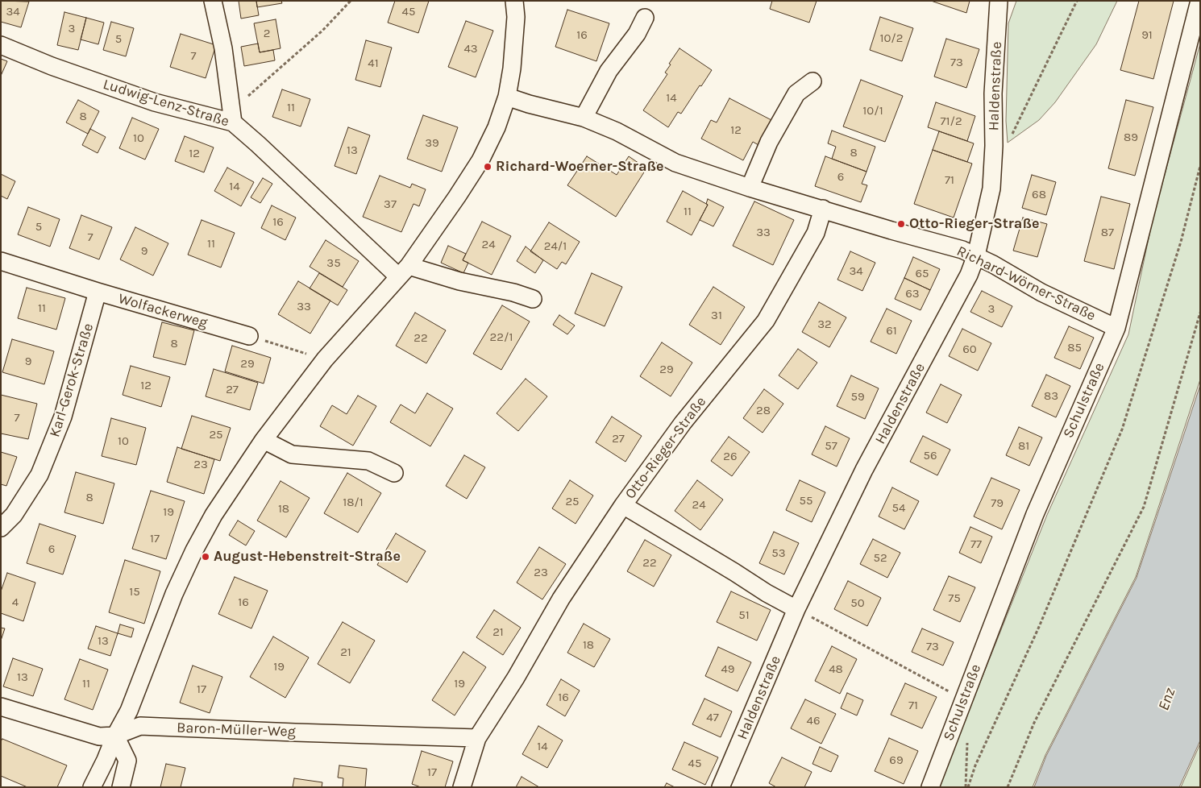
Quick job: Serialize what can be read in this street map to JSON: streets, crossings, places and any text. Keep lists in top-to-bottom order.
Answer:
{
  "streets": {
    "street": [
      "Haldenstraße",
      "Ludwig-Lenz-Straße",
      "Richard-Wörner-Straße",
      "Wolfackerweg",
      "Karl-Gerok-Straße",
      "Schulstraße",
      "Otto-Rieger-Straße",
      "Baron-Müller-Weg"
    ]
  },
  "crossings": [
    ["Haldenstraße", "Richard-Wörner-Straße"],
    ["Haldenstraße", "Otto-Rieger-Straße"],
    ["Richard-Wörner-Straße", "Schulstraße"],
    ["Richard-Wörner-Straße", "Otto-Rieger-Straße"],
    ["Wolfackerweg", "Karl-Gerok-Straße"],
    ["Otto-Rieger-Straße", "Baron-Müller-Weg"]
  ],
  "water": ["Enz"],
  "places": ["Richard-Woerner-Straße", "Otto-Rieger-Straße", "August-Hebenstreit-Straße"],
  "house_numbers": [
    "34",
    "45",
    "3",
    "2",
    "16",
    "91",
    "10/2",
    "5",
    "43",
    "7",
    "73",
    "41",
    "14",
    "11",
    "10/1",
    "8",
    "71/2",
    "12",
    "89",
    "10",
    "39",
    "13",
    "8",
    "12",
    "6",
    "71",
    "14",
    "68",
    "37",
    "11",
    "16",
    "5",
    "33",
    "87",
    "7",
    "11",
    "24",
    "24/1",
    "9",
    "35",
    "34",
    "65",
    "63",
    "33",
    "11",
    "3",
    "31",
    "32",
    "61",
    "22/1",
    "22",
    "8",
    "85",
    "60",
    "9",
    "29",
    "29",
    "12",
    "27",
    "83",
    "59",
    "28",
    "7",
    "25",
    "27",
    "10",
    "57",
    "81",
    "56",
    "26",
    "23",
    "8",
    "55",
    "25",
    "18/1",
    "79",
    "24",
    "54",
    "18",
    "19",
    "17",
    "77",
    "6",
    "53",
    "52",
    "22",
    "23",
    "15",
    "75",
    "4",
    "16",
    "50",
    "51",
    "21",
    "13",
    "18",
    "73",
    "21",
    "19",
    "49",
    "48",
    "13",
    "11",
    "19",
    "17",
    "16",
    "71",
    "47",
    "46",
    "14",
    "69",
    "45",
    "17"
  ]
}
